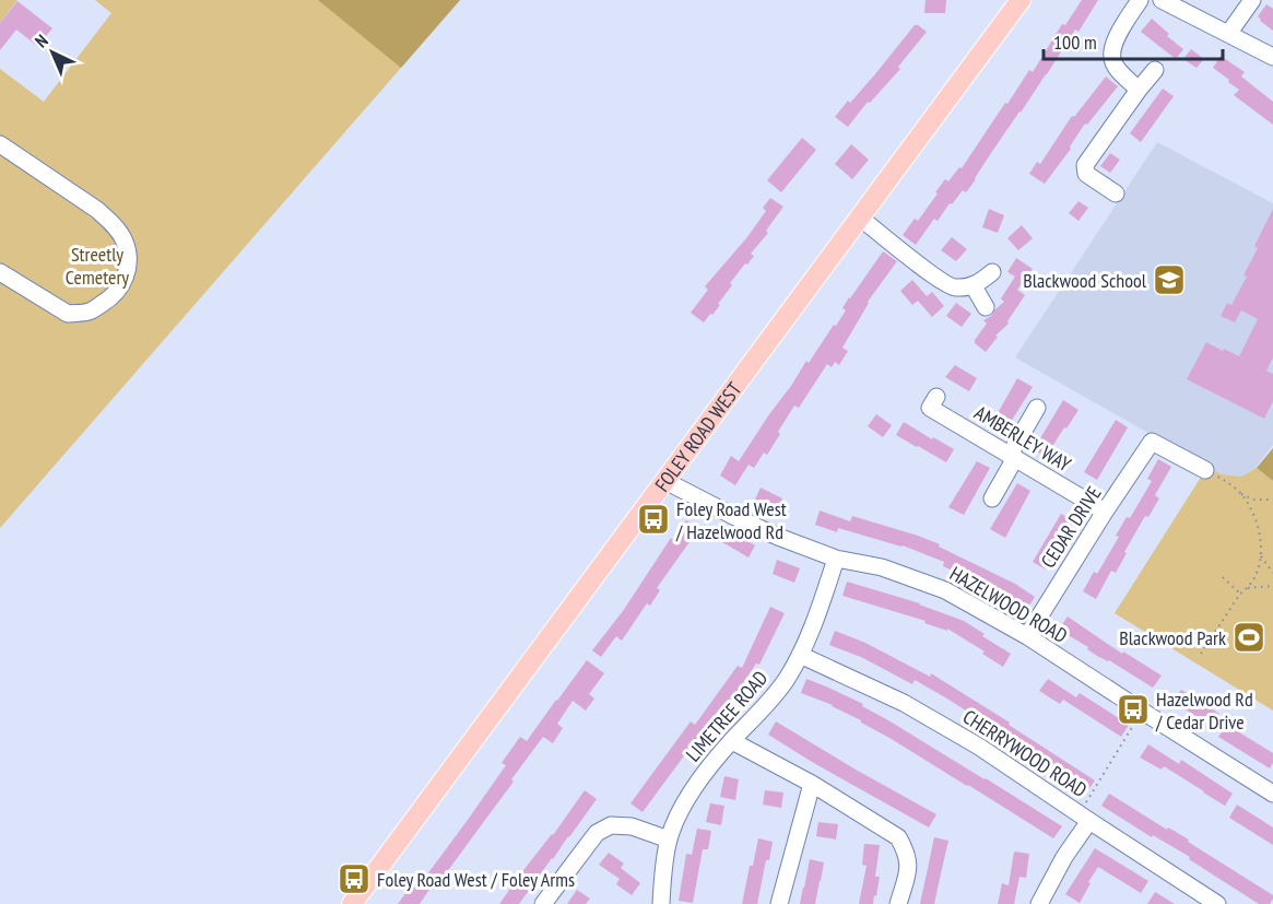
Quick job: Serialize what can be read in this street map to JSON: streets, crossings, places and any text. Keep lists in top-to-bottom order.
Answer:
{
  "streets": {
    "main road": ["FOLEY ROAD WEST"],
    "street": [
      "AMBERLEY WAY",
      "CEDAR DRIVE",
      "HAZELWOOD ROAD",
      "LIMETREE ROAD",
      "CHERRYWOOD ROAD"
    ]
  },
  "crossings": [
    ["FOLEY ROAD WEST", "HAZELWOOD ROAD"],
    ["AMBERLEY WAY", "CEDAR DRIVE"],
    ["CEDAR DRIVE", "HAZELWOOD ROAD"],
    ["HAZELWOOD ROAD", "LIMETREE ROAD"],
    ["LIMETREE ROAD", "CHERRYWOOD ROAD"]
  ],
  "parks": ["Streetly Cemetery"],
  "places": {
    "school or university": ["Blackwood School"],
    "bus stop": ["Foley Road West / Hazelwood Rd", "Hazelwood Rd / Cedar Drive", "Foley Road West / Foley Arms"],
    "sports": ["Blackwood Park"]
  },
  "scale_bar": "100 m",
  "north": "top left"
}
